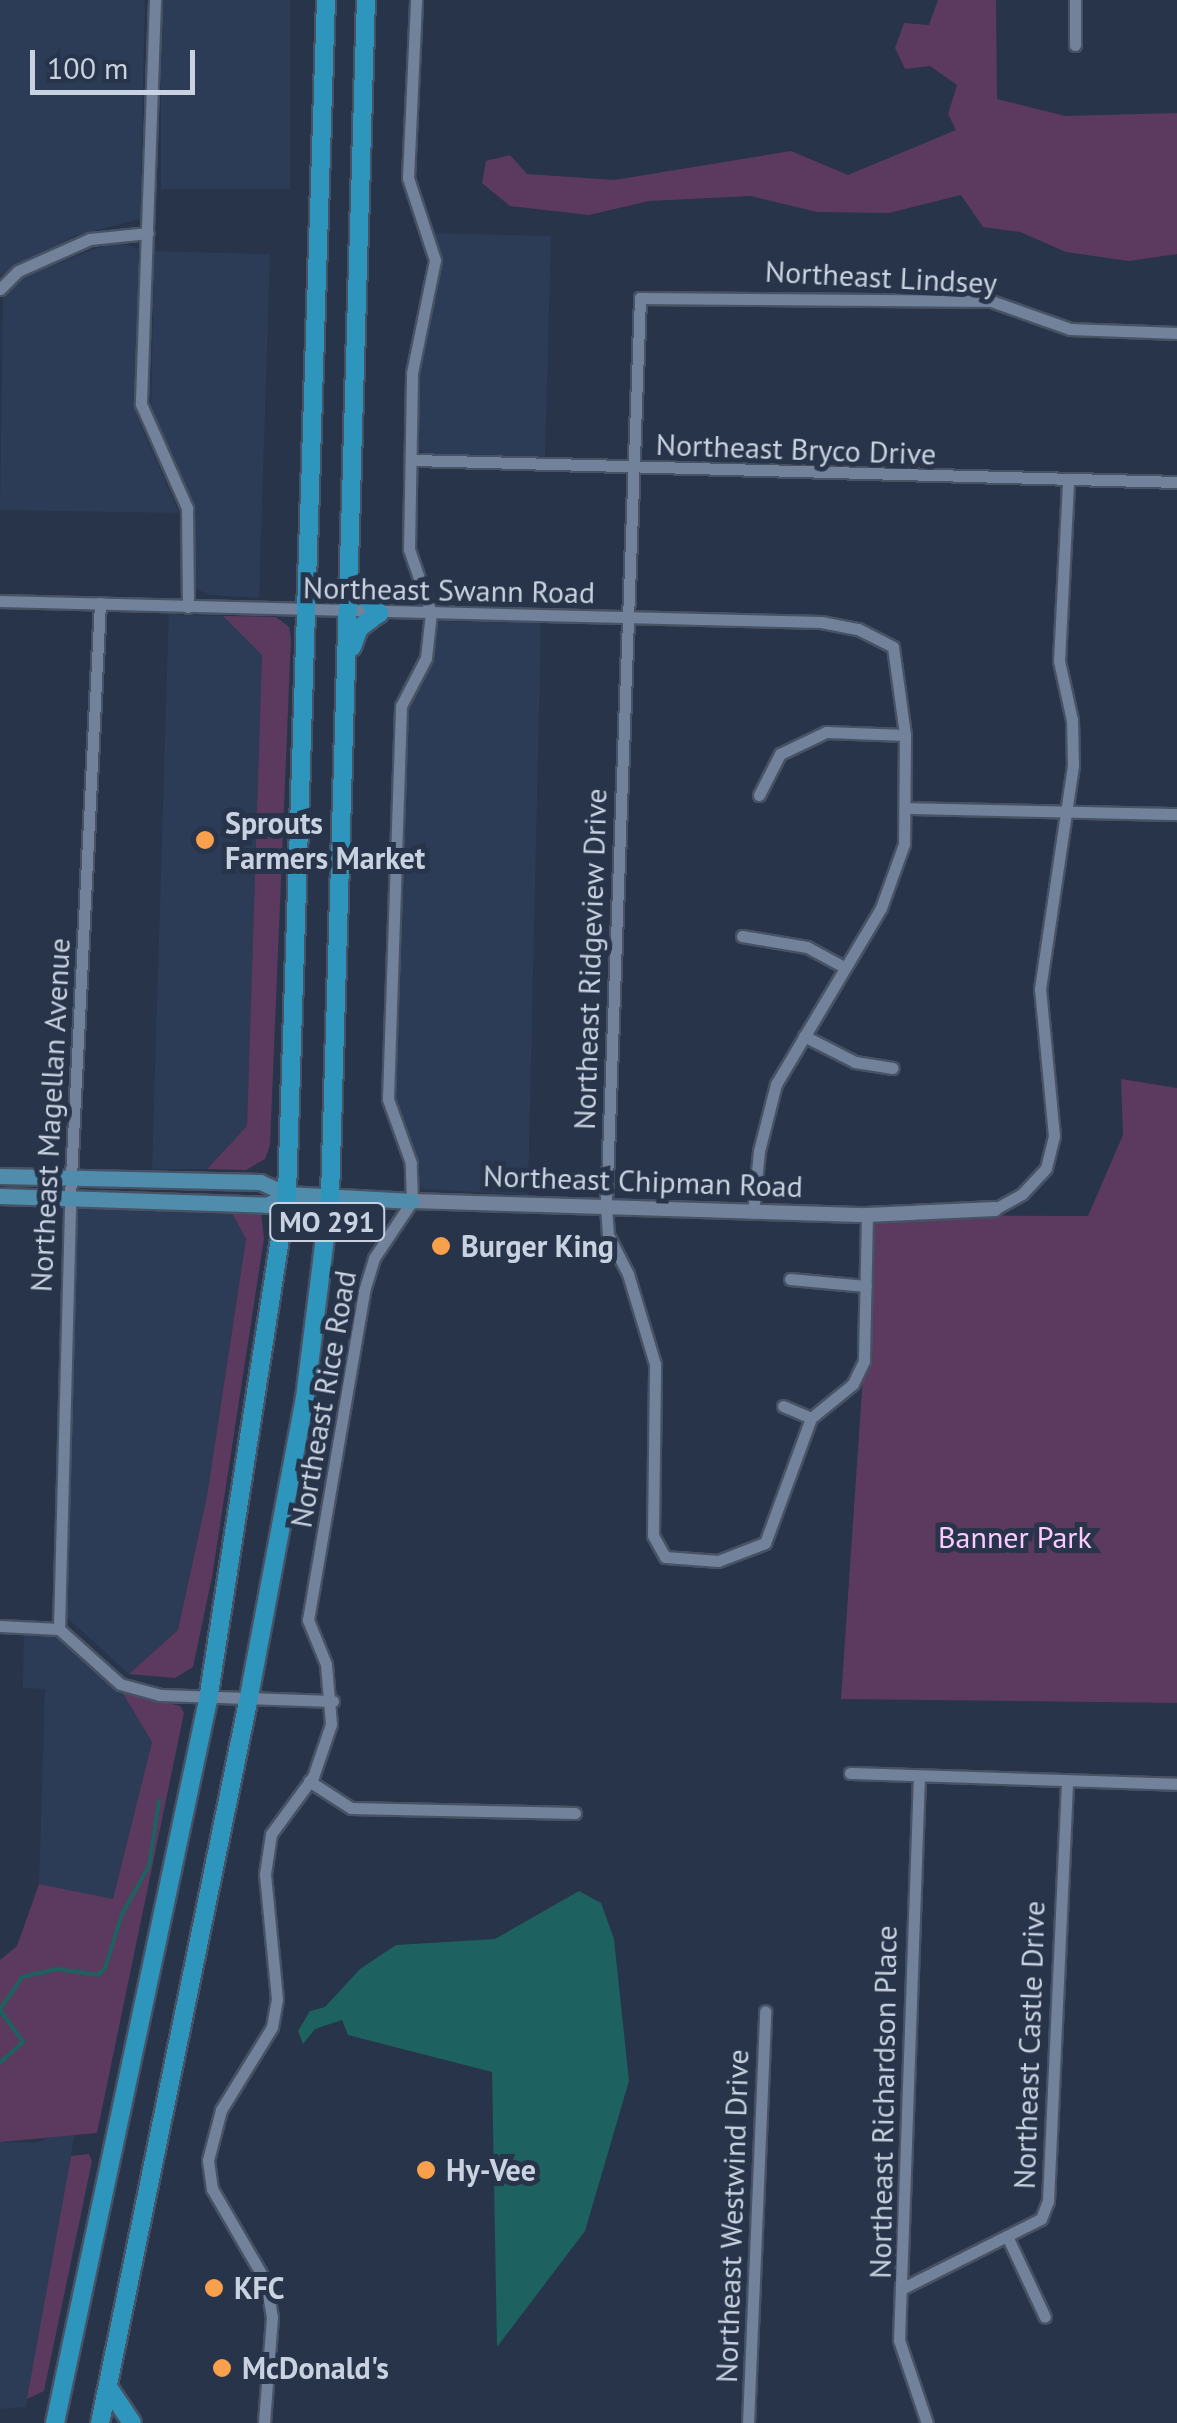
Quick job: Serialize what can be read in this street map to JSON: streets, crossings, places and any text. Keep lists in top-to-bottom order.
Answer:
{
  "streets": {
    "main road": ["Northeast Chipman Road", "MO 291"],
    "street": [
      "Northeast Lindsey",
      "Northeast Bryco Drive",
      "Northeast Swann Road",
      "Northeast Ridgeview Drive",
      "Northeast Magellan Avenue",
      "Northeast Rice Road",
      "Northeast Castle Drive",
      "Northeast Richardson Place",
      "Northeast Westwind Drive"
    ]
  },
  "crossings": [
    ["Northeast Lindsey", "Northeast Ridgeview Drive"],
    ["Northeast Bryco Drive", "Northeast Ridgeview Drive"],
    ["Northeast Swann Road", "Northeast Ridgeview Drive"],
    ["Northeast Swann Road", "Northeast Magellan Avenue"],
    ["Northeast Swann Road", "MO 291"],
    ["Northeast Ridgeview Drive", "Northeast Chipman Road"],
    ["Northeast Magellan Avenue", "Northeast Chipman Road"],
    ["Northeast Chipman Road", "MO 291"],
    ["Northeast Chipman Road", "Northeast Rice Road"],
    ["Northeast Castle Drive", "Northeast Richardson Place"]
  ],
  "parks": ["Banner Park"],
  "places": [
    "Sprouts Farmers Market",
    "Burger King",
    "Hy-Vee",
    "KFC",
    "McDonald's"
  ],
  "scale_bar": "100 m"
}
